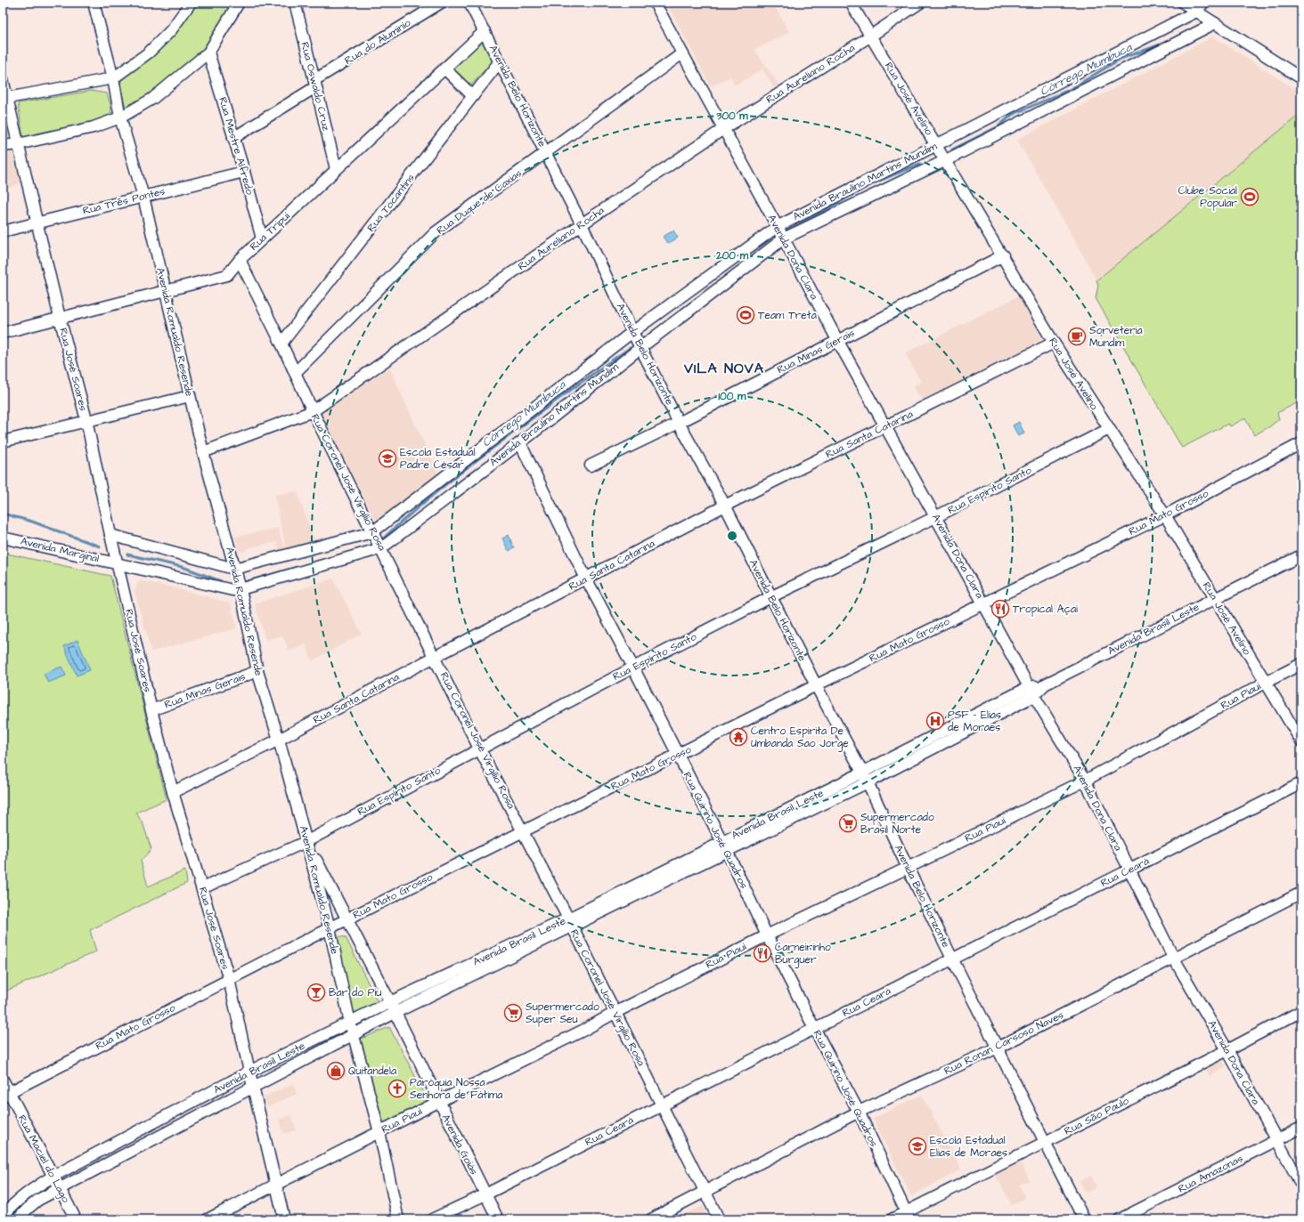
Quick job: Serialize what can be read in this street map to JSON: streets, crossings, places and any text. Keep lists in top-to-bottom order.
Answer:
{
  "streets": {
    "street": [
      "Rua do Alumínio",
      "Rua Aureliano Rocha",
      "Rua Oswaldo Cruz",
      "Avenida Belo Horizonte",
      "Rua José Avelino",
      "Rua Mestre Alfredo",
      "Avenida Braulino Martins Mundim",
      "Rua Três Pontes",
      "Rua Duque de Caxias",
      "Rua Tocantins",
      "Rua Tripuí",
      "Avenida Dona Clara",
      "Avenida Romualdo Resende",
      "Rua Minas Gerais",
      "Rua José Soares",
      "Rua Santa Catarina",
      "Rua Coronel José Virgílio Rosa",
      "Rua Espírito Santo",
      "Rua Mato Grosso",
      "Avenida Marginal",
      "Avenida Brasil Leste",
      "Rua Piauí",
      "Rua Quirino José Quadros",
      "Rua Ceará",
      "Rua Ronan Carsoso Naves",
      "Rua São Paulo",
      "Avenida Goiás",
      "Rua Maciel do Lago",
      "Rua Amazonas"
    ]
  },
  "crossings": [
    ["Rua do Alumínio", "Rua Oswaldo Cruz"],
    ["Rua do Alumínio", "Rua Mestre Alfredo"],
    ["Rua Aureliano Rocha", "Avenida Belo Horizonte"],
    ["Rua Aureliano Rocha", "Rua José Avelino"],
    ["Rua Aureliano Rocha", "Avenida Dona Clara"],
    ["Rua Aureliano Rocha", "Avenida Romualdo Resende"],
    ["Rua Aureliano Rocha", "Rua Coronel José Virgílio Rosa"],
    ["Rua Oswaldo Cruz", "Rua Tripuí"],
    ["Avenida Belo Horizonte", "Avenida Braulino Martins Mundim"],
    ["Avenida Belo Horizonte", "Rua Duque de Caxias"],
    ["Avenida Belo Horizonte", "Rua Tocantins"],
    ["Avenida Belo Horizonte", "Rua Tripuí"],
    ["Avenida Belo Horizonte", "Rua Minas Gerais"],
    ["Avenida Belo Horizonte", "Rua Santa Catarina"],
    ["Avenida Belo Horizonte", "Rua Espírito Santo"],
    ["Avenida Belo Horizonte", "Rua Mato Grosso"],
    ["Avenida Belo Horizonte", "Avenida Brasil Leste"],
    ["Avenida Belo Horizonte", "Rua Piauí"],
    ["Avenida Belo Horizonte", "Rua Ceará"],
    ["Avenida Belo Horizonte", "Rua Ronan Carsoso Naves"],
    ["Avenida Belo Horizonte", "Rua São Paulo"],
    ["Rua José Avelino", "Avenida Braulino Martins Mundim"],
    ["Rua José Avelino", "Rua Minas Gerais"],
    ["Rua José Avelino", "Rua Santa Catarina"],
    ["Rua José Avelino", "Rua Espírito Santo"],
    ["Rua José Avelino", "Rua Mato Grosso"],
    ["Rua José Avelino", "Avenida Brasil Leste"],
    ["Rua José Avelino", "Rua Piauí"],
    ["Rua Mestre Alfredo", "Rua Três Pontes"],
    ["Rua Mestre Alfredo", "Rua Tripuí"],
    ["Avenida Braulino Martins Mundim", "Avenida Dona Clara"],
    ["Avenida Braulino Martins Mundim", "Avenida Romualdo Resende"],
    ["Avenida Braulino Martins Mundim", "Rua José Soares"],
    ["Avenida Braulino Martins Mundim", "Rua Coronel José Virgílio Rosa"],
    ["Avenida Braulino Martins Mundim", "Avenida Marginal"],
    ["Avenida Braulino Martins Mundim", "Rua Quirino José Quadros"],
    ["Rua Três Pontes", "Avenida Romualdo Resende"],
    ["Rua Três Pontes", "Rua José Soares"],
    ["Rua Duque de Caxias", "Avenida Dona Clara"],
    ["Rua Duque de Caxias", "Rua Coronel José Virgílio Rosa"],
    ["Rua Tocantins", "Rua Coronel José Virgílio Rosa"],
    ["Rua Tripuí", "Avenida Romualdo Resende"],
    ["Rua Tripuí", "Rua José Soares"],
    ["Rua Tripuí", "Rua Coronel José Virgílio Rosa"],
    ["Avenida Dona Clara", "Rua Minas Gerais"],
    ["Avenida Dona Clara", "Rua Santa Catarina"],
    ["Avenida Dona Clara", "Rua Espírito Santo"],
    ["Avenida Dona Clara", "Rua Mato Grosso"],
    ["Avenida Dona Clara", "Avenida Brasil Leste"],
    ["Avenida Dona Clara", "Rua Piauí"],
    ["Avenida Dona Clara", "Rua Ceará"],
    ["Avenida Dona Clara", "Rua Ronan Carsoso Naves"],
    ["Avenida Dona Clara", "Rua São Paulo"],
    ["Avenida Dona Clara", "Rua Amazonas"],
    ["Avenida Romualdo Resende", "Rua Minas Gerais"],
    ["Avenida Romualdo Resende", "Rua Santa Catarina"],
    ["Avenida Romualdo Resende", "Rua Espírito Santo"],
    ["Avenida Romualdo Resende", "Rua Mato Grosso"],
    ["Avenida Romualdo Resende", "Avenida Brasil Leste"],
    ["Avenida Romualdo Resende", "Rua Piauí"],
    ["Avenida Romualdo Resende", "Avenida Goiás"],
    ["Rua Minas Gerais", "Rua José Soares"],
    ["Rua José Soares", "Rua Santa Catarina"],
    ["Rua José Soares", "Rua Espírito Santo"],
    ["Rua José Soares", "Rua Mato Grosso"],
    ["Rua José Soares", "Avenida Marginal"],
    ["Rua José Soares", "Avenida Brasil Leste"],
    ["Rua José Soares", "Rua Piauí"],
    ["Rua Santa Catarina", "Rua Coronel José Virgílio Rosa"],
    ["Rua Santa Catarina", "Rua Quirino José Quadros"],
    ["Rua Coronel José Virgílio Rosa", "Rua Espírito Santo"],
    ["Rua Coronel José Virgílio Rosa", "Rua Mato Grosso"],
    ["Rua Coronel José Virgílio Rosa", "Avenida Brasil Leste"],
    ["Rua Coronel José Virgílio Rosa", "Rua Piauí"],
    ["Rua Coronel José Virgílio Rosa", "Rua Ceará"],
    ["Rua Coronel José Virgílio Rosa", "Rua Ronan Carsoso Naves"],
    ["Rua Espírito Santo", "Rua Quirino José Quadros"],
    ["Rua Espírito Santo", "Avenida Goiás"],
    ["Rua Mato Grosso", "Rua Quirino José Quadros"],
    ["Rua Mato Grosso", "Avenida Goiás"],
    ["Rua Mato Grosso", "Rua Maciel do Lago"],
    ["Avenida Brasil Leste", "Rua Quirino José Quadros"],
    ["Avenida Brasil Leste", "Avenida Goiás"],
    ["Avenida Brasil Leste", "Rua Maciel do Lago"],
    ["Rua Piauí", "Rua Quirino José Quadros"],
    ["Rua Piauí", "Avenida Goiás"],
    ["Rua Quirino José Quadros", "Rua Ceará"],
    ["Rua Quirino José Quadros", "Rua Ronan Carsoso Naves"],
    ["Rua Quirino José Quadros", "Rua São Paulo"],
    ["Rua Ceará", "Avenida Goiás"]
  ],
  "districts": ["VILA NOVA"],
  "water": ["Córrego Mumbuca"],
  "places": {
    "sports": ["Clube Social Popular", "Team Treta"],
    "cafe": ["Sorveteria Mundim"],
    "school or university": ["Escola Estadual Padre César", "Escola Estadual Elias de Moraes"],
    "restaurant": ["Tropical Açaí", "Carneirinho Burguer"],
    "hospital": ["PSF - Elias de Moraes"],
    "temple": ["Centro Espirita De Umbanda Sao Jorge"],
    "supermarket": ["Supermercado Brasil Norte", "Supermercado Super Seu"],
    "bar": ["Bar do Piu"],
    "shop": ["Quitandela"],
    "church": ["Paróquia Nossa Senhora de Fátima"]
  },
  "rings": ["300 m", "200 m", "100 m"]
}
